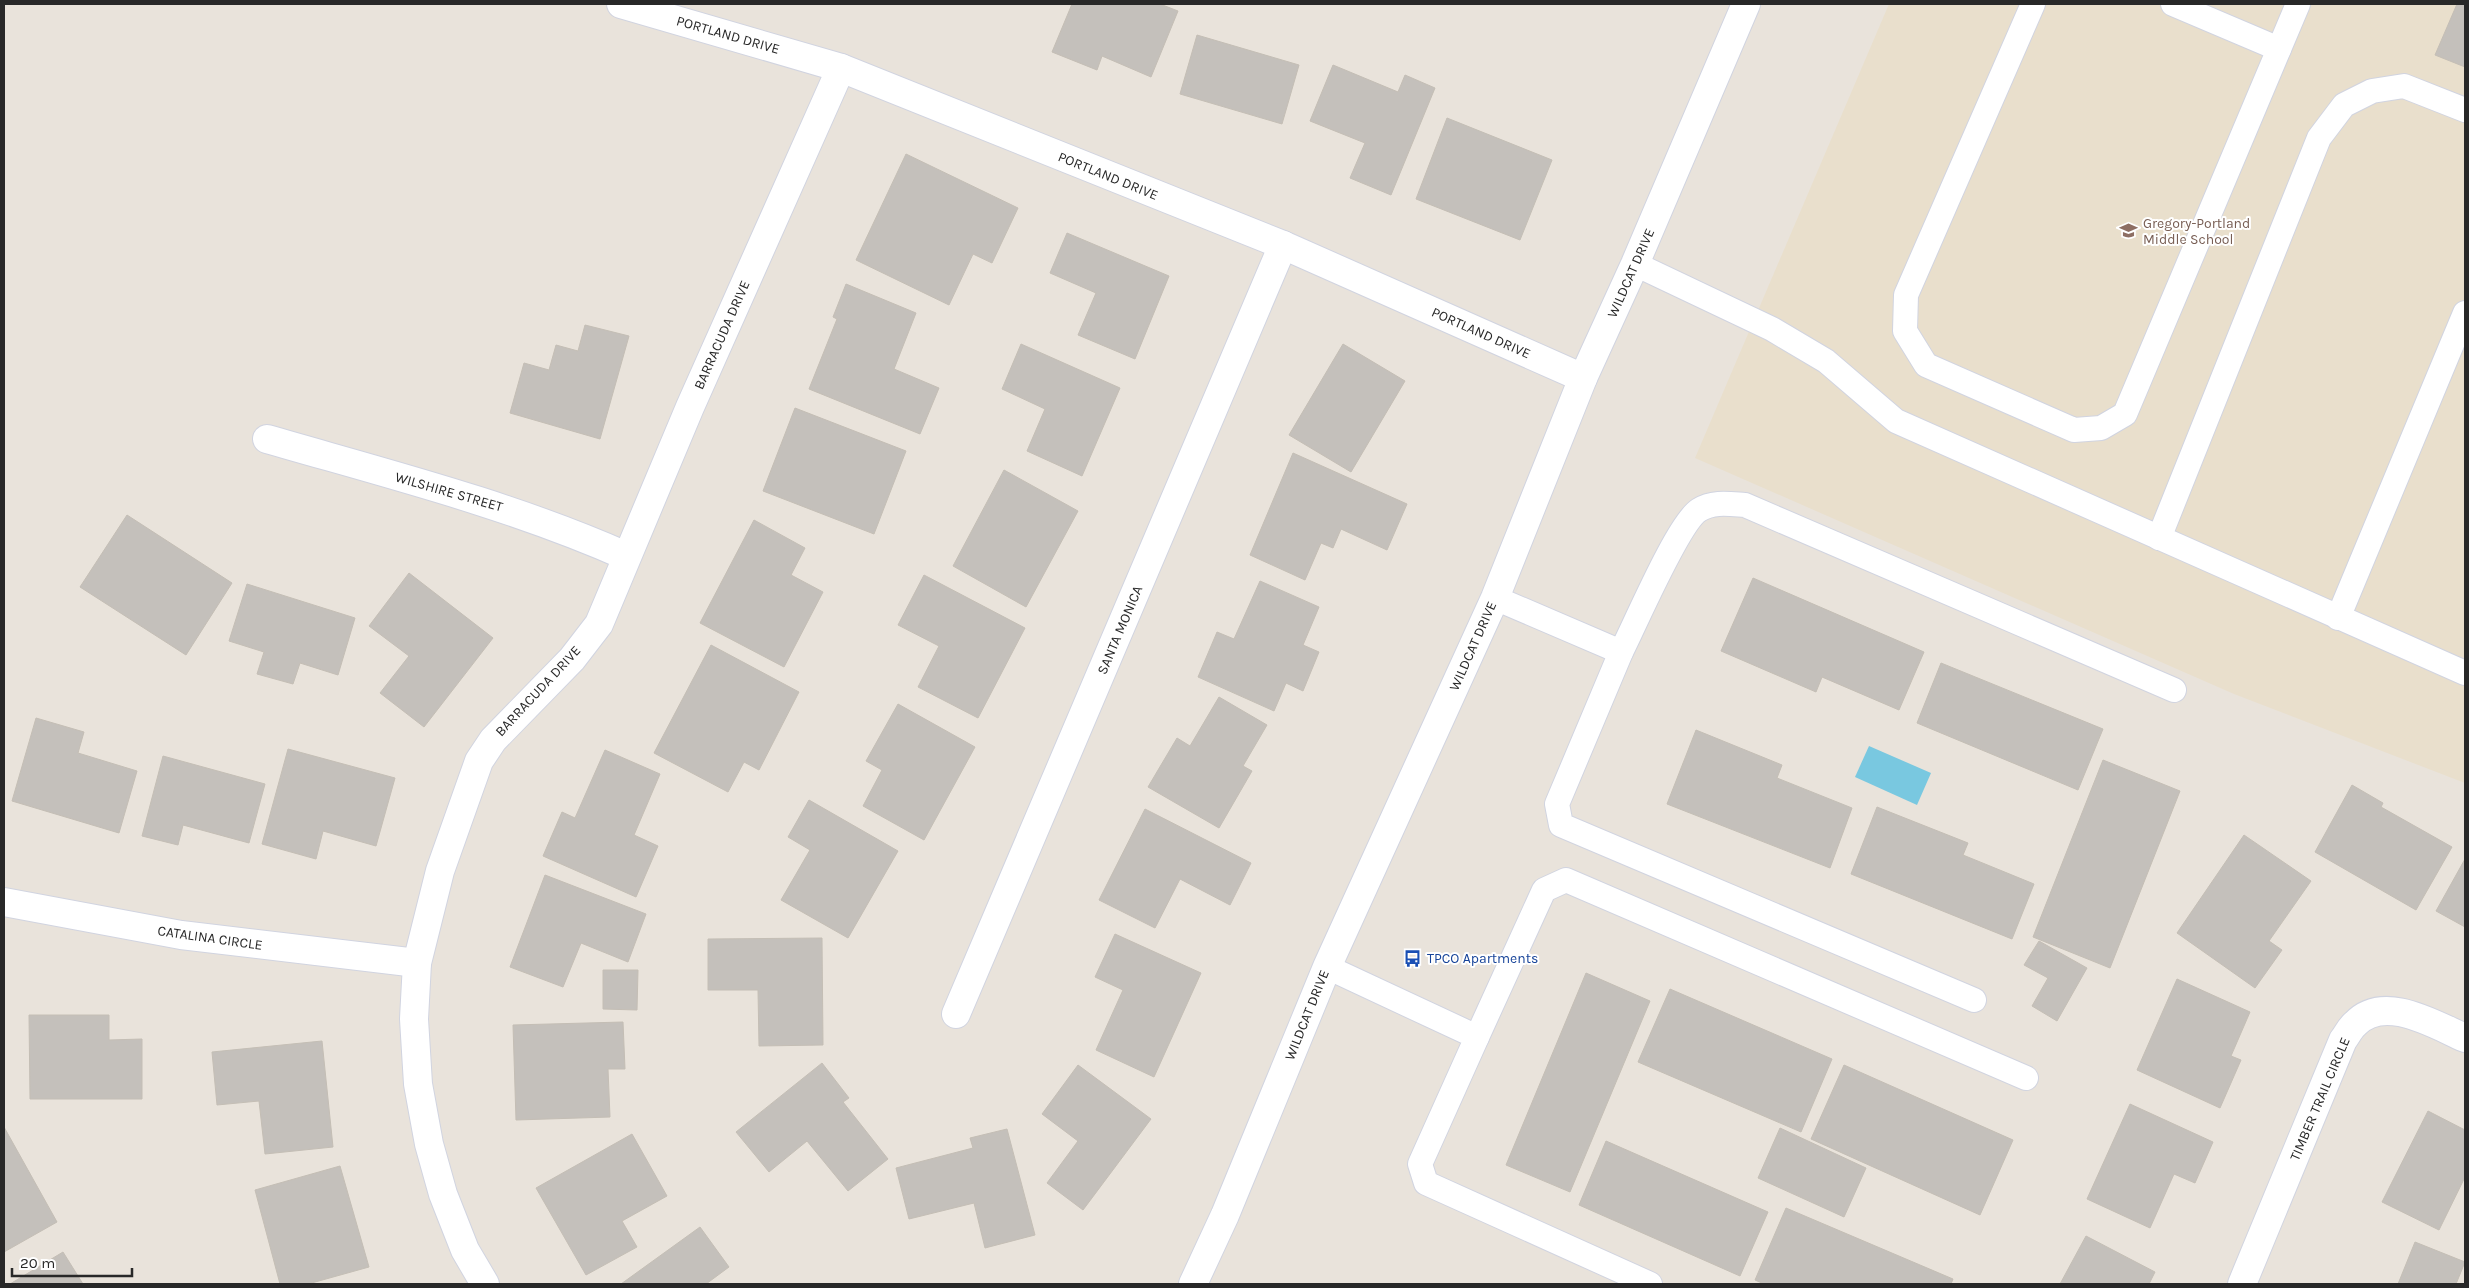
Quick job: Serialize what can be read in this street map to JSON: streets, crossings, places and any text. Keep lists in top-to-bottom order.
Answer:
{
  "streets": {
    "street": [
      "PORTLAND DRIVE",
      "WILDCAT DRIVE",
      "BARRACUDA DRIVE",
      "WILSHIRE STREET",
      "SANTA MONICA",
      "CATALINA CIRCLE",
      "TIMBER TRAIL CIRCLE"
    ]
  },
  "crossings": [
    ["PORTLAND DRIVE", "WILDCAT DRIVE"],
    ["PORTLAND DRIVE", "BARRACUDA DRIVE"],
    ["PORTLAND DRIVE", "SANTA MONICA"],
    ["BARRACUDA DRIVE", "WILSHIRE STREET"],
    ["BARRACUDA DRIVE", "CATALINA CIRCLE"]
  ],
  "places": {
    "school or university": ["Gregory-Portland Middle School"],
    "bus stop": ["TPCO Apartments"]
  },
  "scale_bar": "20 m"
}
